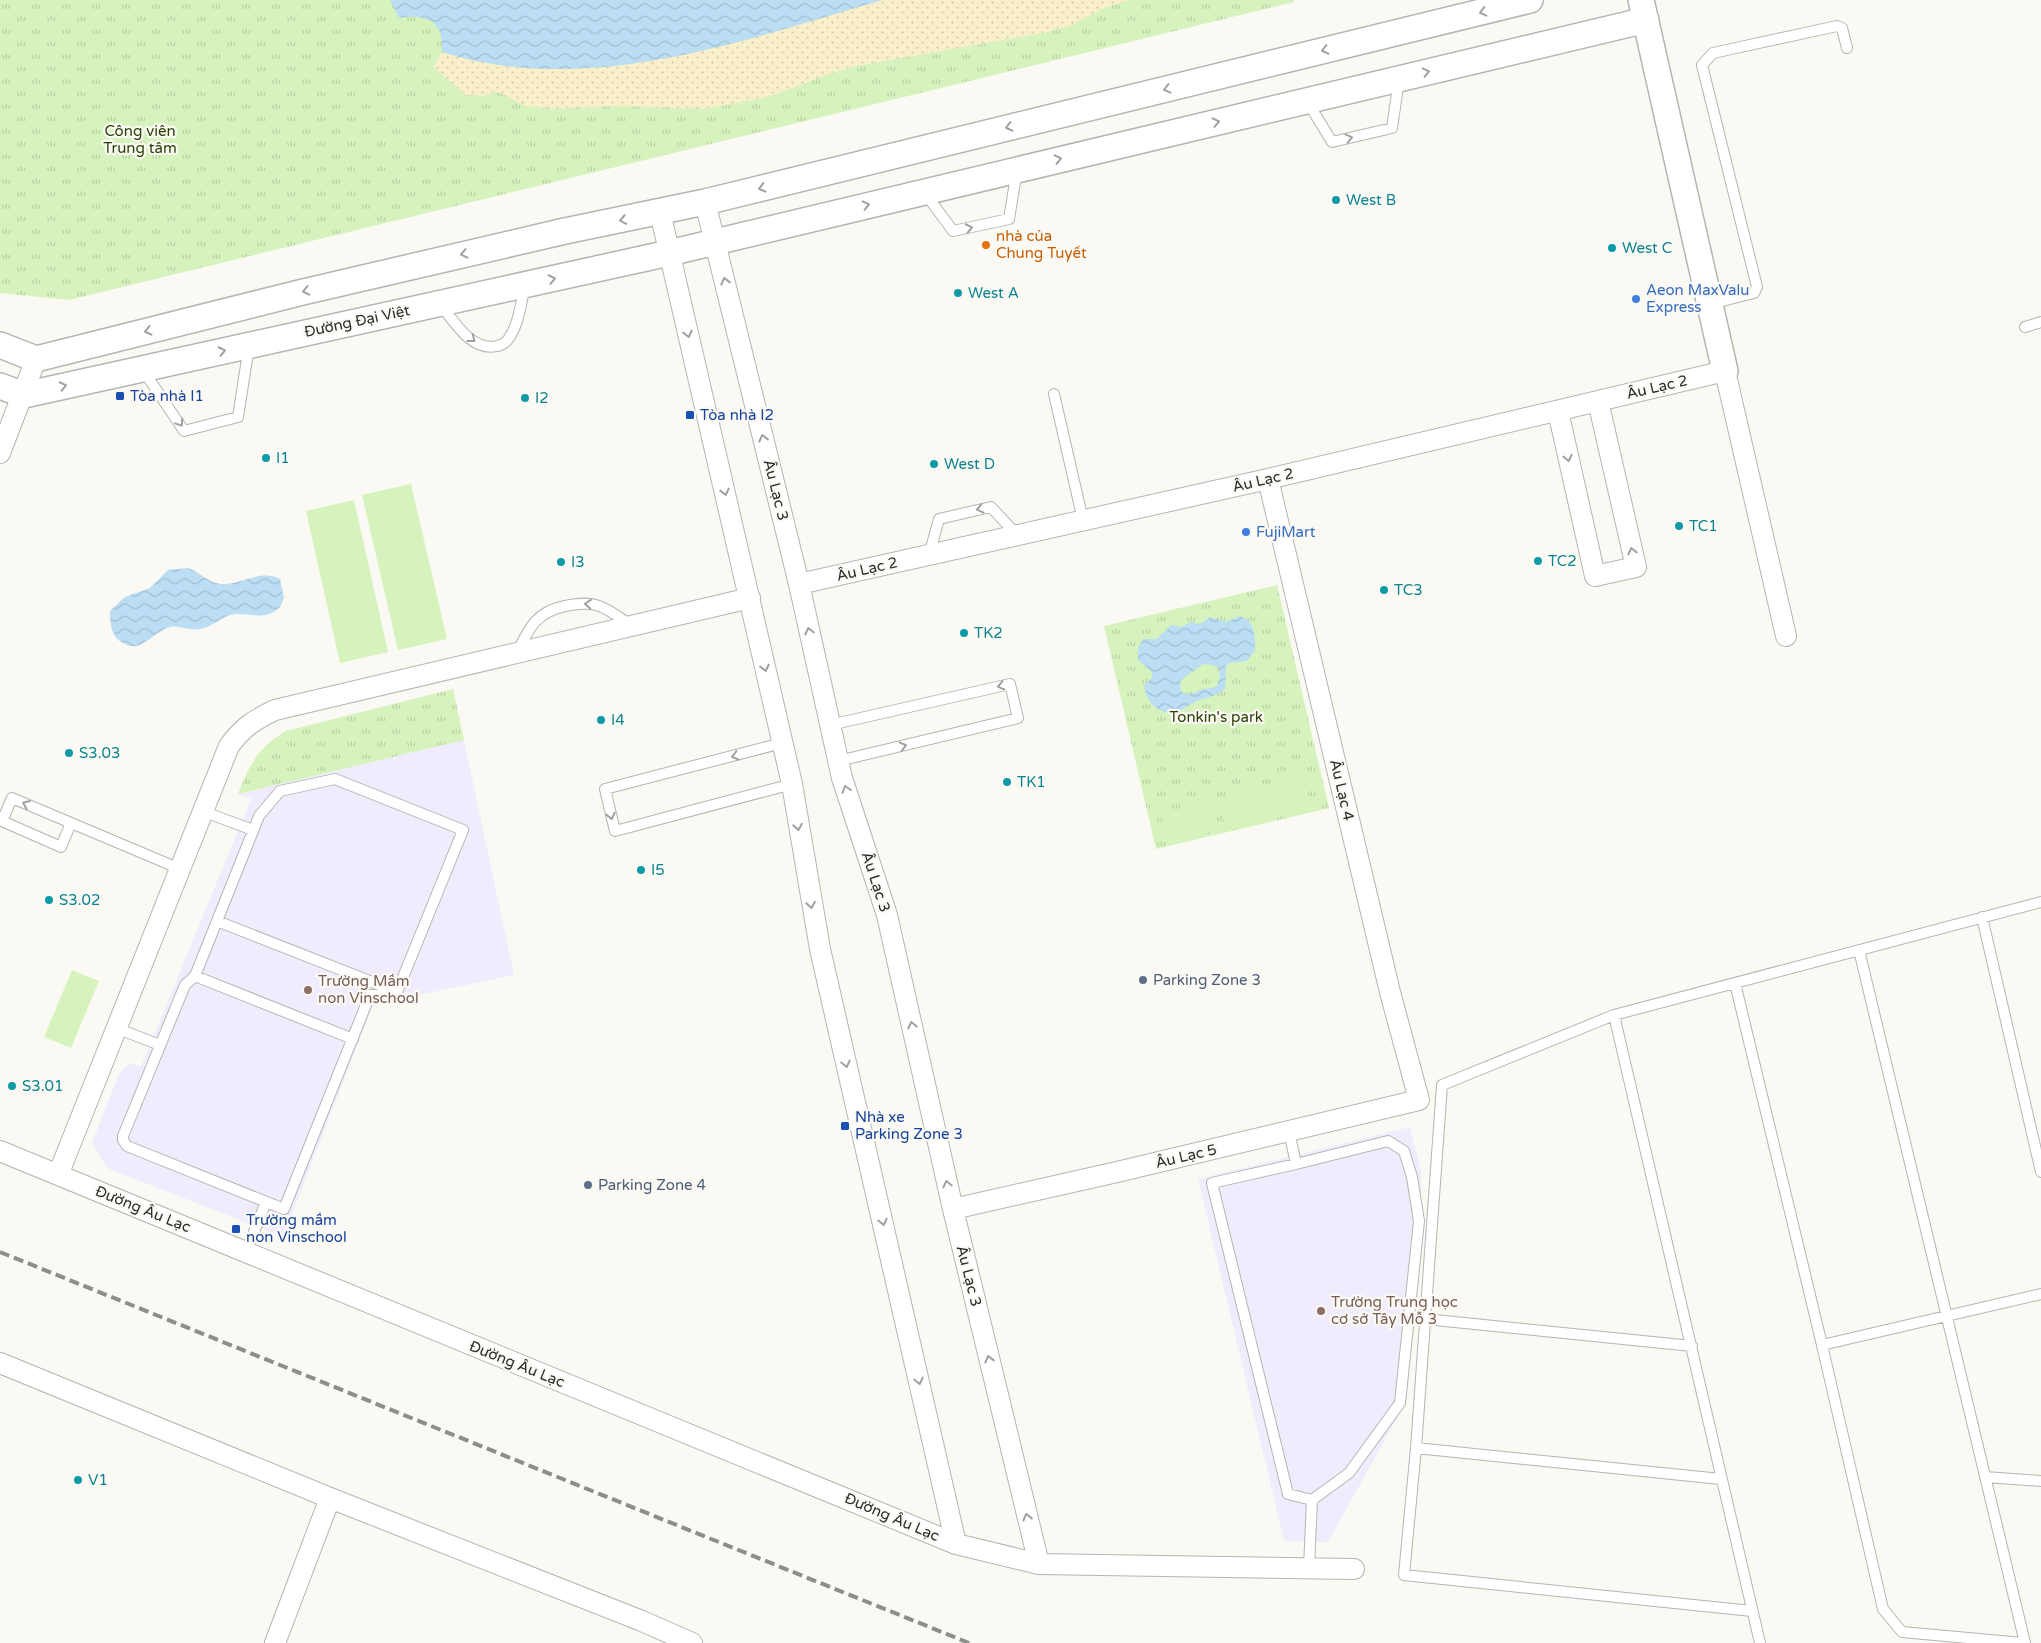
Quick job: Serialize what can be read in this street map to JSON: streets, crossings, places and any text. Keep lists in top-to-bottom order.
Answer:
{
  "streets": {
    "street": [
      "Đường Đại Việt",
      "Âu Lạc 2",
      "Âu Lạc 3",
      "Âu Lạc 4",
      "Âu Lạc 5",
      "Đường Âu Lạc"
    ]
  },
  "crossings": [
    ["Đường Đại Việt", "Âu Lạc 3"],
    ["Âu Lạc 2", "Âu Lạc 3"],
    ["Âu Lạc 2", "Âu Lạc 4"],
    ["Âu Lạc 3", "Âu Lạc 5"],
    ["Âu Lạc 3", "Đường Âu Lạc"],
    ["Âu Lạc 4", "Âu Lạc 5"]
  ],
  "parks": ["Công viên Trung tâm", "Tonkin's park"],
  "places": {
    "other": [
      "West B",
      "nhà của Chung Tuyết",
      "West C",
      "West A",
      "Aeon MaxValu Express",
      "I2",
      "I1",
      "West D",
      "TC1",
      "FujiMart",
      "TC2",
      "I3",
      "TC3",
      "TK2",
      "I4",
      "S3.03",
      "TK1",
      "I5",
      "S3.02",
      "Parking Zone 3",
      "Trường Mầm non Vinschool",
      "S3.01",
      "Parking Zone 4",
      "Trường Trung học cơ sở Tây Mỗ 3",
      "V1"
    ],
    "transit": [
      "Tòa nhà I1",
      "Tòa nhà I2",
      "Nhà xe Parking Zone 3",
      "Trường mầm non Vinschool"
    ]
  }
}
